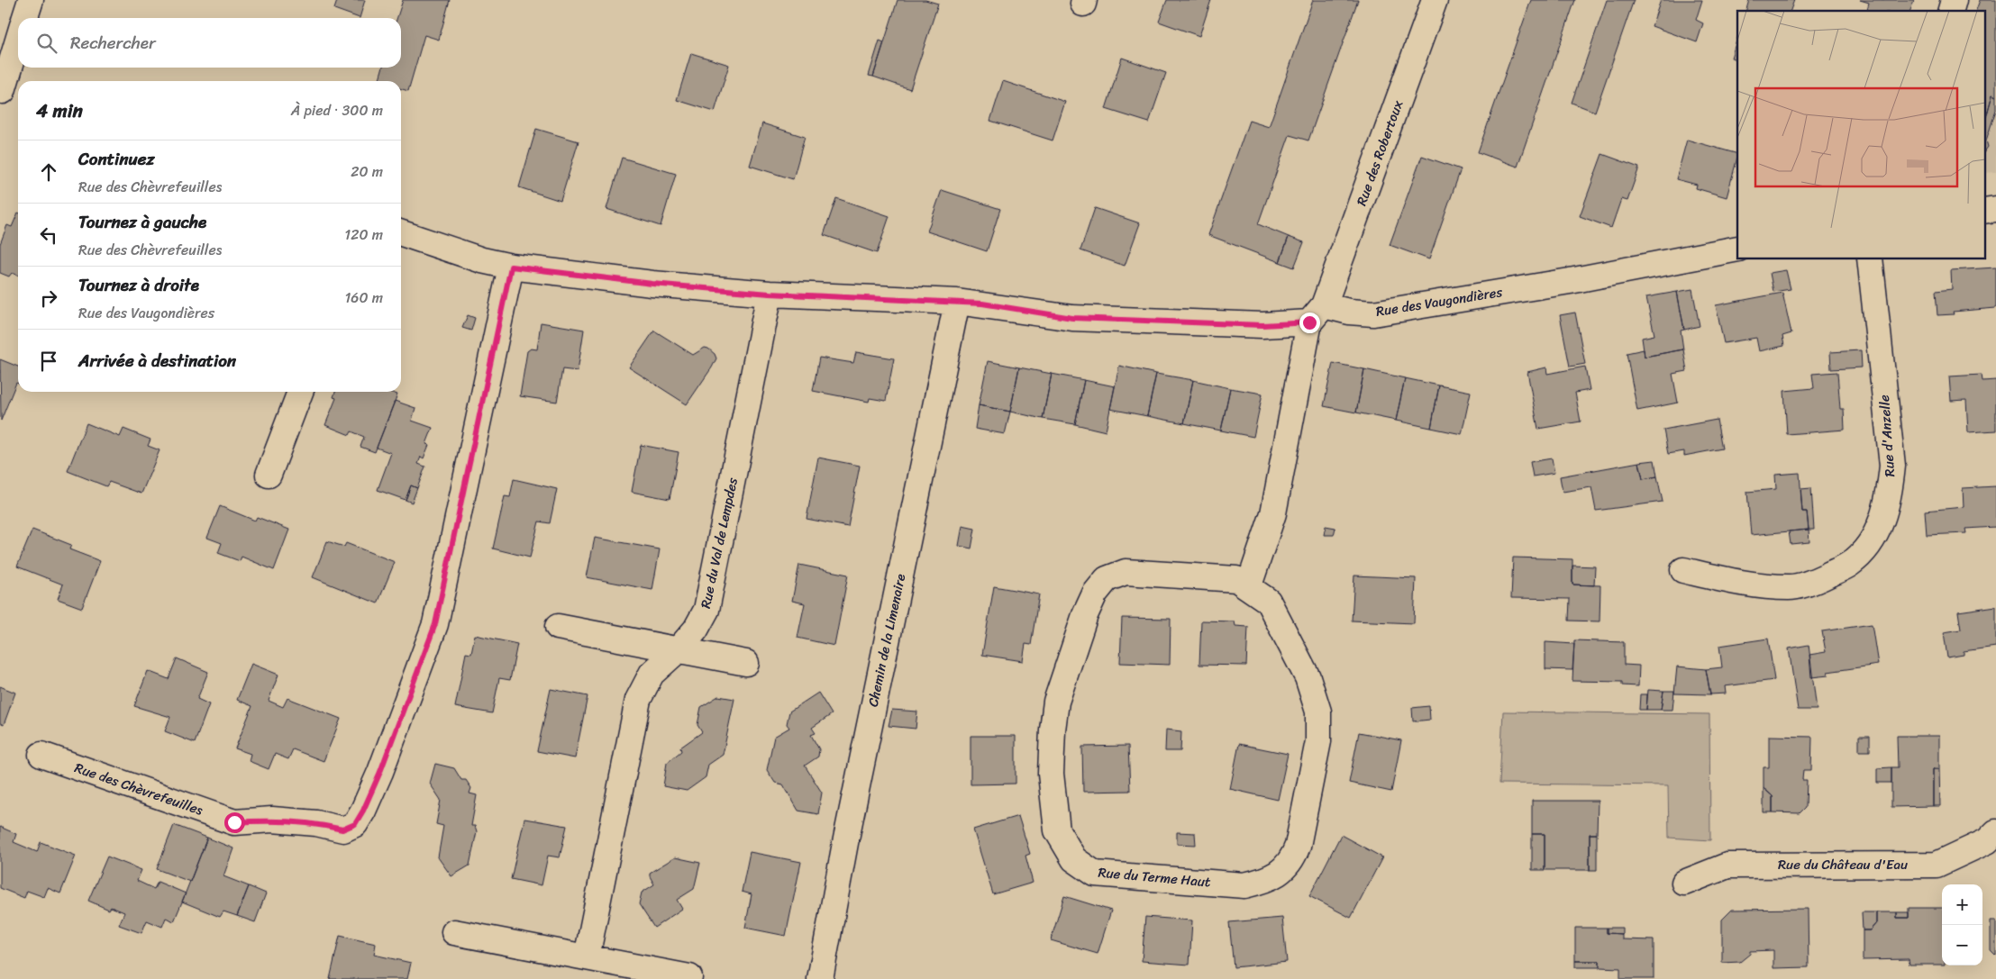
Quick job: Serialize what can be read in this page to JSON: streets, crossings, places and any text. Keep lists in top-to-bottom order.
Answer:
{
  "streets": {
    "street": [
      "Rue des Robertoux",
      "Rue des Vaugondières",
      "Rue d'Anzelle",
      "Rue du Val de Lempdes",
      "Chemin de la Limenaire",
      "Rue des Chèvrefeuilles",
      "Rue du Château d'Eau",
      "Rue du Terme Haut"
    ]
  },
  "crossings": [
    ["Rue des Robertoux", "Rue des Vaugondières"],
    ["Rue des Robertoux", "Rue du Terme Haut"],
    ["Rue des Vaugondières", "Rue du Val de Lempdes"],
    ["Rue des Vaugondières", "Chemin de la Limenaire"],
    ["Rue des Vaugondières", "Rue des Chèvrefeuilles"]
  ],
  "page": {
    "search": "Rechercher",
    "heading": ["4 min", "À pied · 300 m"],
    "list": [
      ["Continuez", "Rue des Chèvrefeuilles", "20 m"],
      ["Tournez à gauche", "Rue des Chèvrefeuilles", "120 m"],
      ["Tournez à droite", "Rue des Vaugondières", "160 m"],
      "Arrivée à destination"
    ],
    "map_buttons": ["+", "−"]
  }
}
